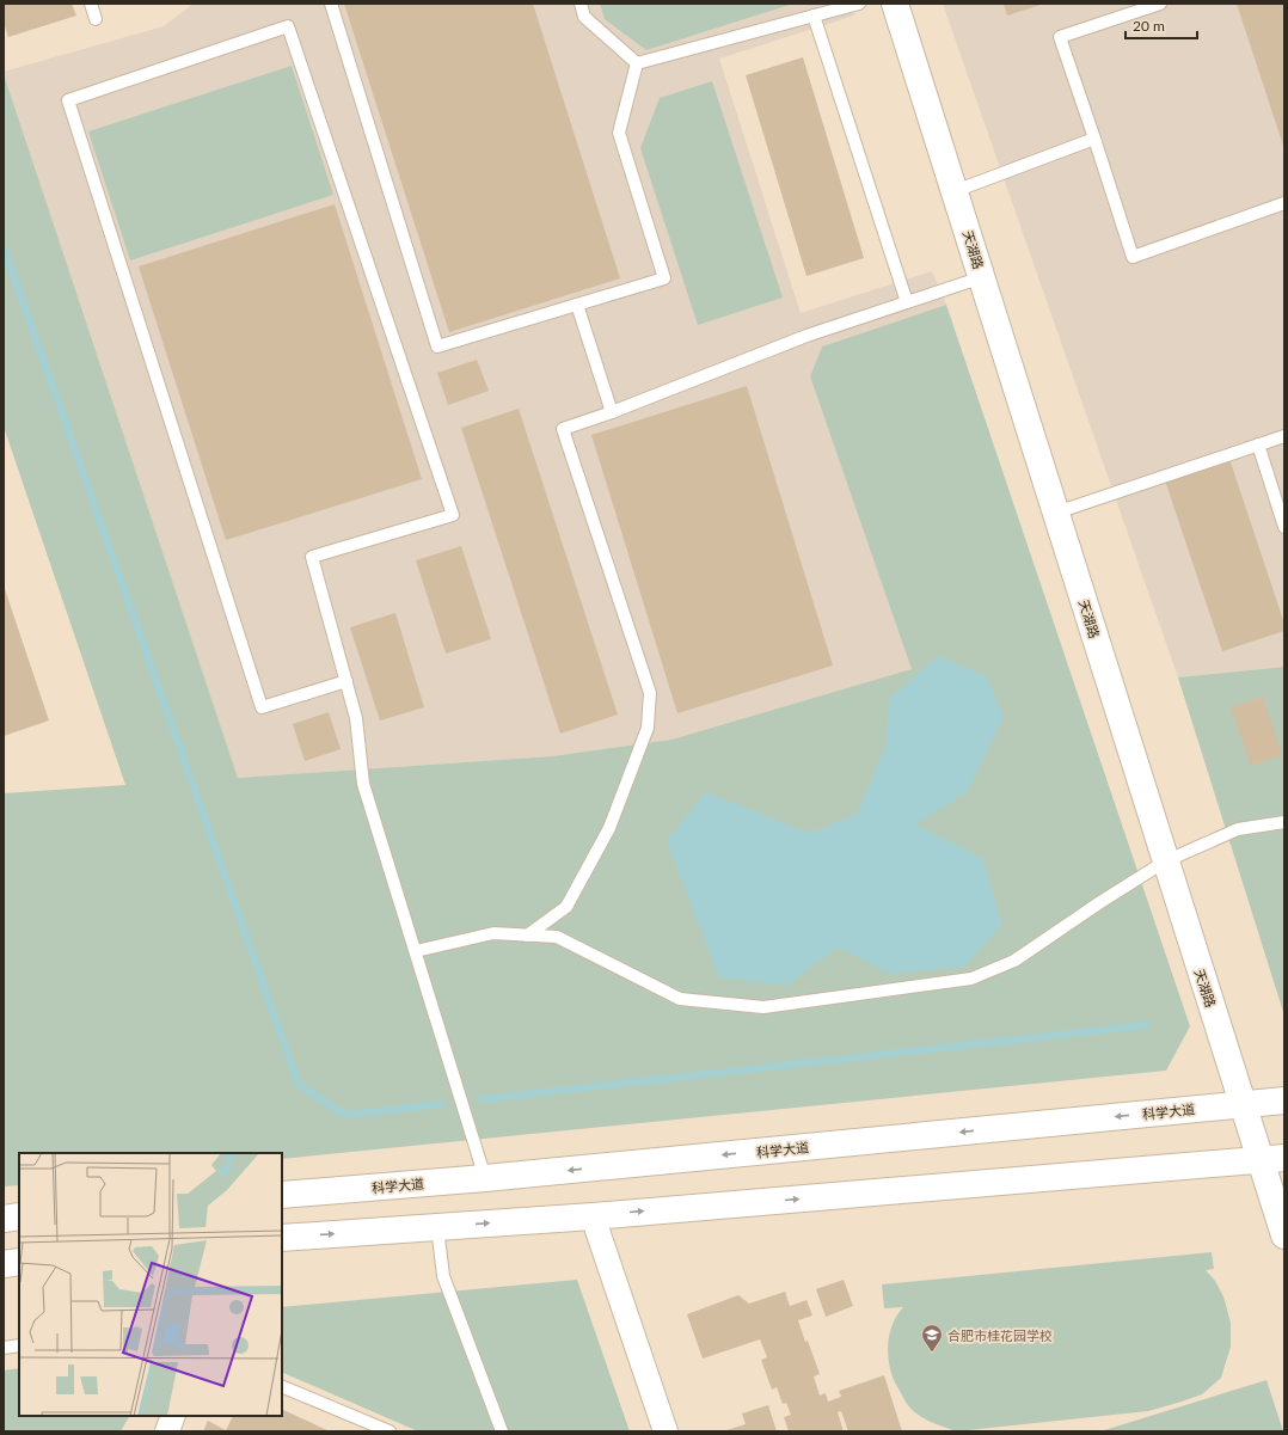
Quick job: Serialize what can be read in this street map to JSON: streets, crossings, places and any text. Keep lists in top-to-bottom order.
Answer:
{
  "streets": {
    "main road": ["天湖路", "科学大道"]
  },
  "crossings": [
    ["天湖路", "科学大道"]
  ],
  "places": {
    "school or university": ["合肥市桂花园学校"]
  },
  "scale_bar": "20 m"
}
